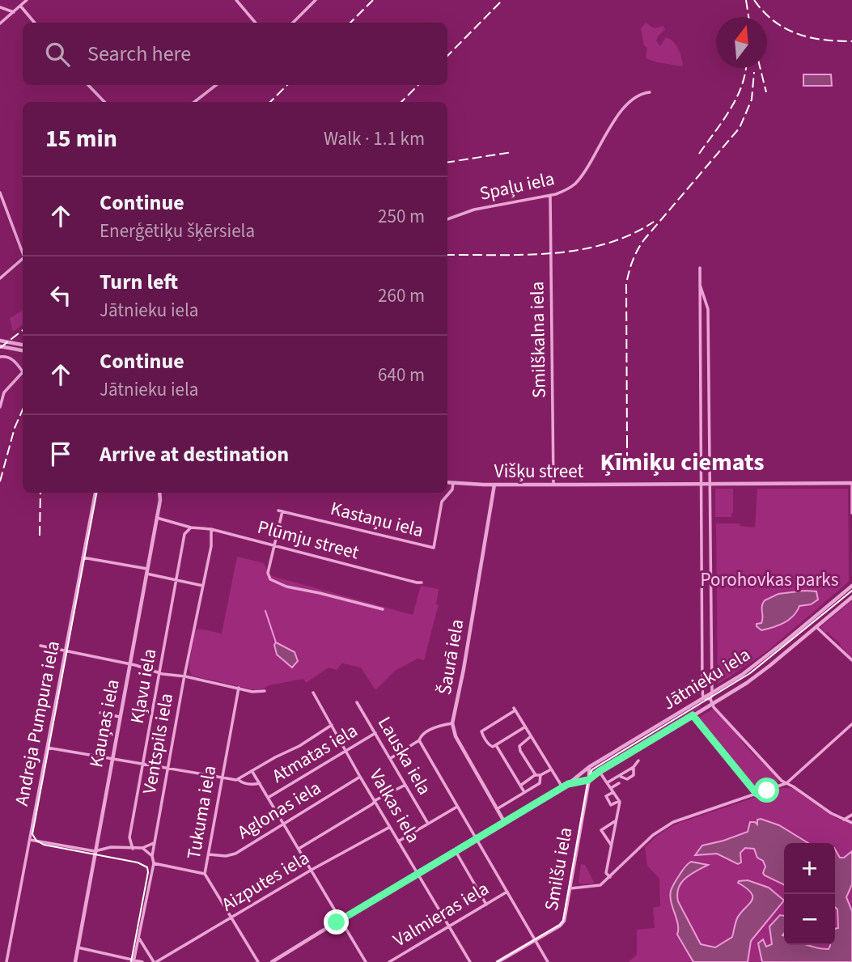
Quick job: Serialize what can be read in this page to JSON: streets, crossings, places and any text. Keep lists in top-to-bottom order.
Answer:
{
  "streets": {
    "street": [
      "Spaļu iela",
      "Smilškalna iela",
      "Višķu street",
      "Kastaņu iela",
      "Plūmju street",
      "Šaurā iela",
      "Jātnieku iela",
      "Kļavu iela",
      "Andreja Pumpura iela",
      "Kauņas iela",
      "Ventspils iela",
      "Atmatas iela",
      "Lauska iela",
      "Valkas iela",
      "Aglonas iela",
      "Tukuma iela",
      "Smilšu iela",
      "Aizputes iela",
      "Valmieras iela"
    ]
  },
  "crossings": [
    ["Spaļu iela", "Smilškalna iela"],
    ["Smilškalna iela", "Višķu street"],
    ["Višķu street", "Kastaņu iela"],
    ["Višķu street", "Šaurā iela"],
    ["Kastaņu iela", "Plūmju street"],
    ["Plūmju street", "Kļavu iela"],
    ["Plūmju street", "Kauņas iela"],
    ["Plūmju street", "Ventspils iela"],
    ["Šaurā iela", "Jātnieku iela"],
    ["Jātnieku iela", "Valkas iela"],
    ["Jātnieku iela", "Smilšu iela"],
    ["Atmatas iela", "Lauska iela"],
    ["Atmatas iela", "Valkas iela"],
    ["Valkas iela", "Aglonas iela"],
    ["Valkas iela", "Aizputes iela"],
    ["Valkas iela", "Valmieras iela"],
    ["Aglonas iela", "Tukuma iela"],
    ["Tukuma iela", "Aizputes iela"]
  ],
  "districts": ["Ķīmiķu ciemats"],
  "parks": ["Porohovkas parks"],
  "north": "top",
  "page": {
    "search": "Search here",
    "heading": ["15 min", "Walk · 1.1 km"],
    "list": [
      ["Continue", "Enerģētiķu šķērsiela", "250 m"],
      ["Turn left", "Jātnieku iela", "260 m"],
      ["Continue", "Jātnieku iela", "640 m"],
      "Arrive at destination"
    ],
    "map_buttons": ["+", "−"]
  }
}
